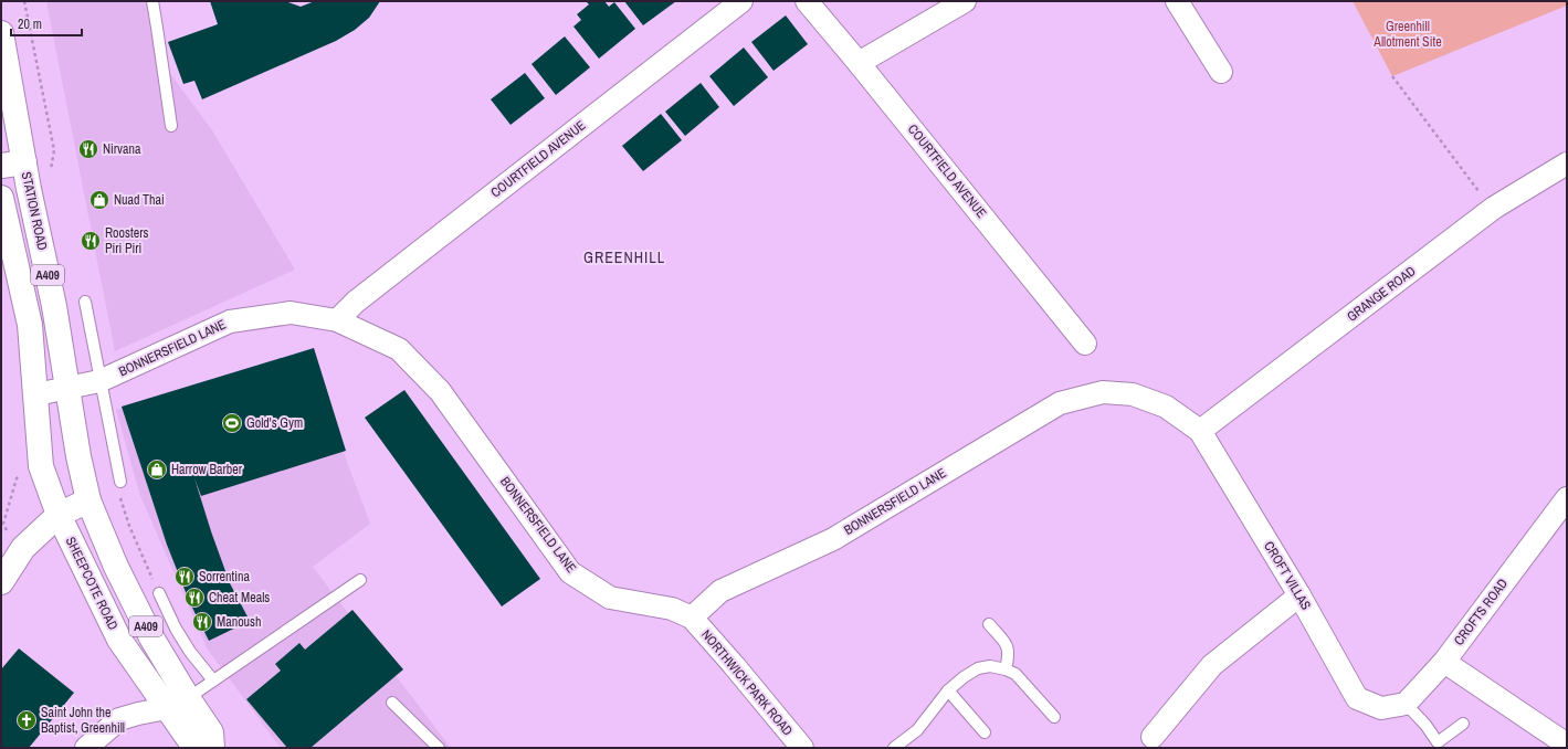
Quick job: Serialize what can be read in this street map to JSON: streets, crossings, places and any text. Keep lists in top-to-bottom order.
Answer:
{
  "streets": {
    "main road": ["STATION ROAD", "A409", "SHEEPCOTE ROAD"],
    "street": [
      "COURTFIELD AVENUE",
      "GRANGE ROAD",
      "BONNERSFIELD LANE",
      "CROFT VILLAS",
      "CROFTS ROAD",
      "NORTHWICK PARK ROAD"
    ]
  },
  "crossings": [
    ["COURTFIELD AVENUE", "BONNERSFIELD LANE"],
    ["STATION ROAD", "BONNERSFIELD LANE"],
    ["STATION ROAD", "SHEEPCOTE ROAD"],
    ["A409", "BONNERSFIELD LANE"],
    ["A409", "SHEEPCOTE ROAD"],
    ["GRANGE ROAD", "BONNERSFIELD LANE"],
    ["GRANGE ROAD", "CROFT VILLAS"],
    ["BONNERSFIELD LANE", "CROFT VILLAS"],
    ["BONNERSFIELD LANE", "SHEEPCOTE ROAD"],
    ["BONNERSFIELD LANE", "NORTHWICK PARK ROAD"],
    ["CROFT VILLAS", "CROFTS ROAD"]
  ],
  "districts": ["GREENHILL"],
  "parks": ["Greenhill Allotment Site"],
  "places": {
    "restaurant": [
      "Nirvana",
      "Roosters Piri Piri",
      "Sorrentina",
      "Cheat Meals",
      "Manoush"
    ],
    "shop": ["Nuad Thai", "Harrow Barber"],
    "sports": ["Gold's Gym"],
    "church": ["Saint John the Baptist, Greenhill"]
  },
  "scale_bar": "20 m"
}
